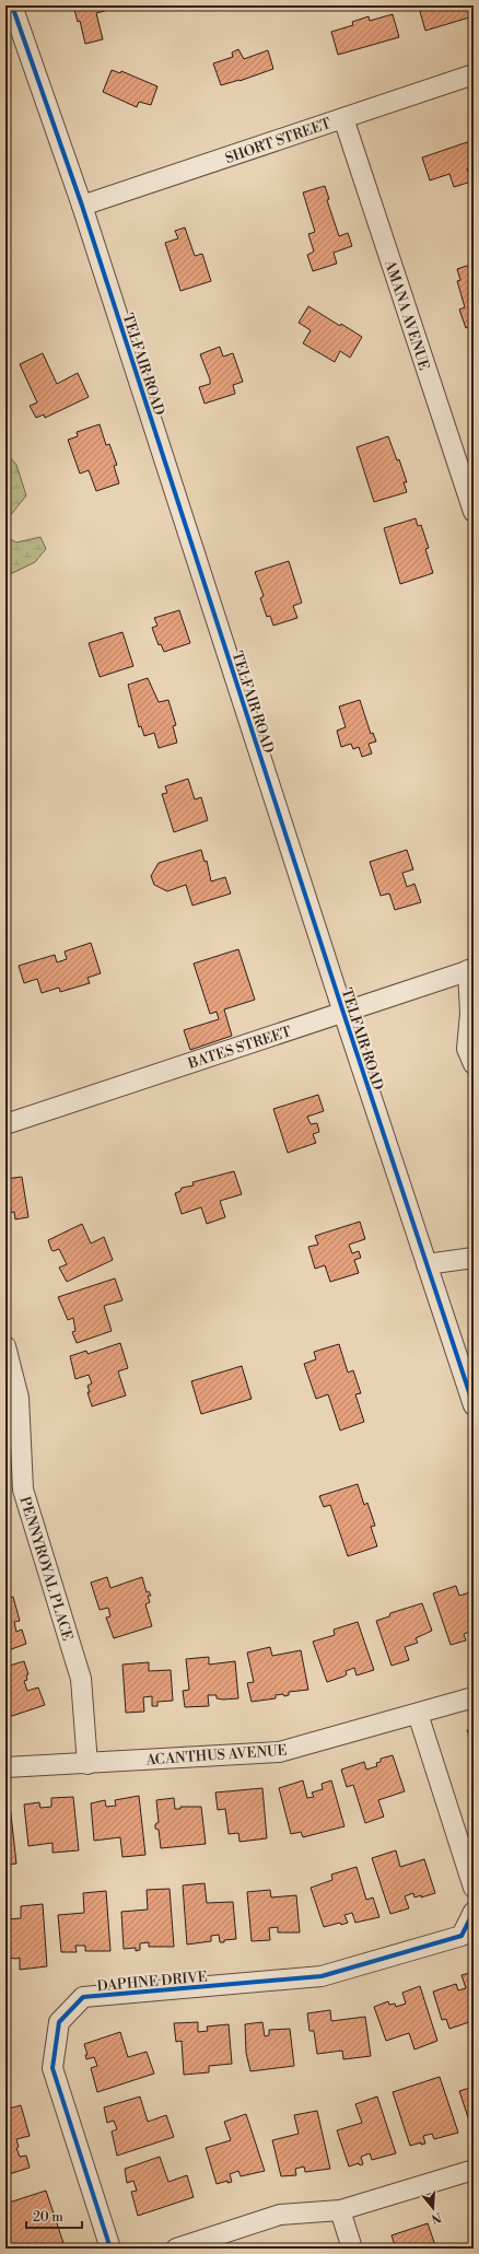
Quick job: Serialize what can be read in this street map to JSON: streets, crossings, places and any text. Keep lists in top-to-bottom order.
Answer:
{
  "streets": {
    "street": [
      "SHORT STREET",
      "AMANA AVENUE",
      "TELFAIR ROAD",
      "BATES STREET",
      "PENNYROYAL PLACE",
      "ACANTHUS AVENUE",
      "DAPHNE DRIVE"
    ]
  },
  "crossings": [
    ["SHORT STREET", "AMANA AVENUE"],
    ["SHORT STREET", "TELFAIR ROAD"],
    ["TELFAIR ROAD", "BATES STREET"],
    ["PENNYROYAL PLACE", "ACANTHUS AVENUE"]
  ],
  "scale_bar": "20 m",
  "north": "bottom"
}
